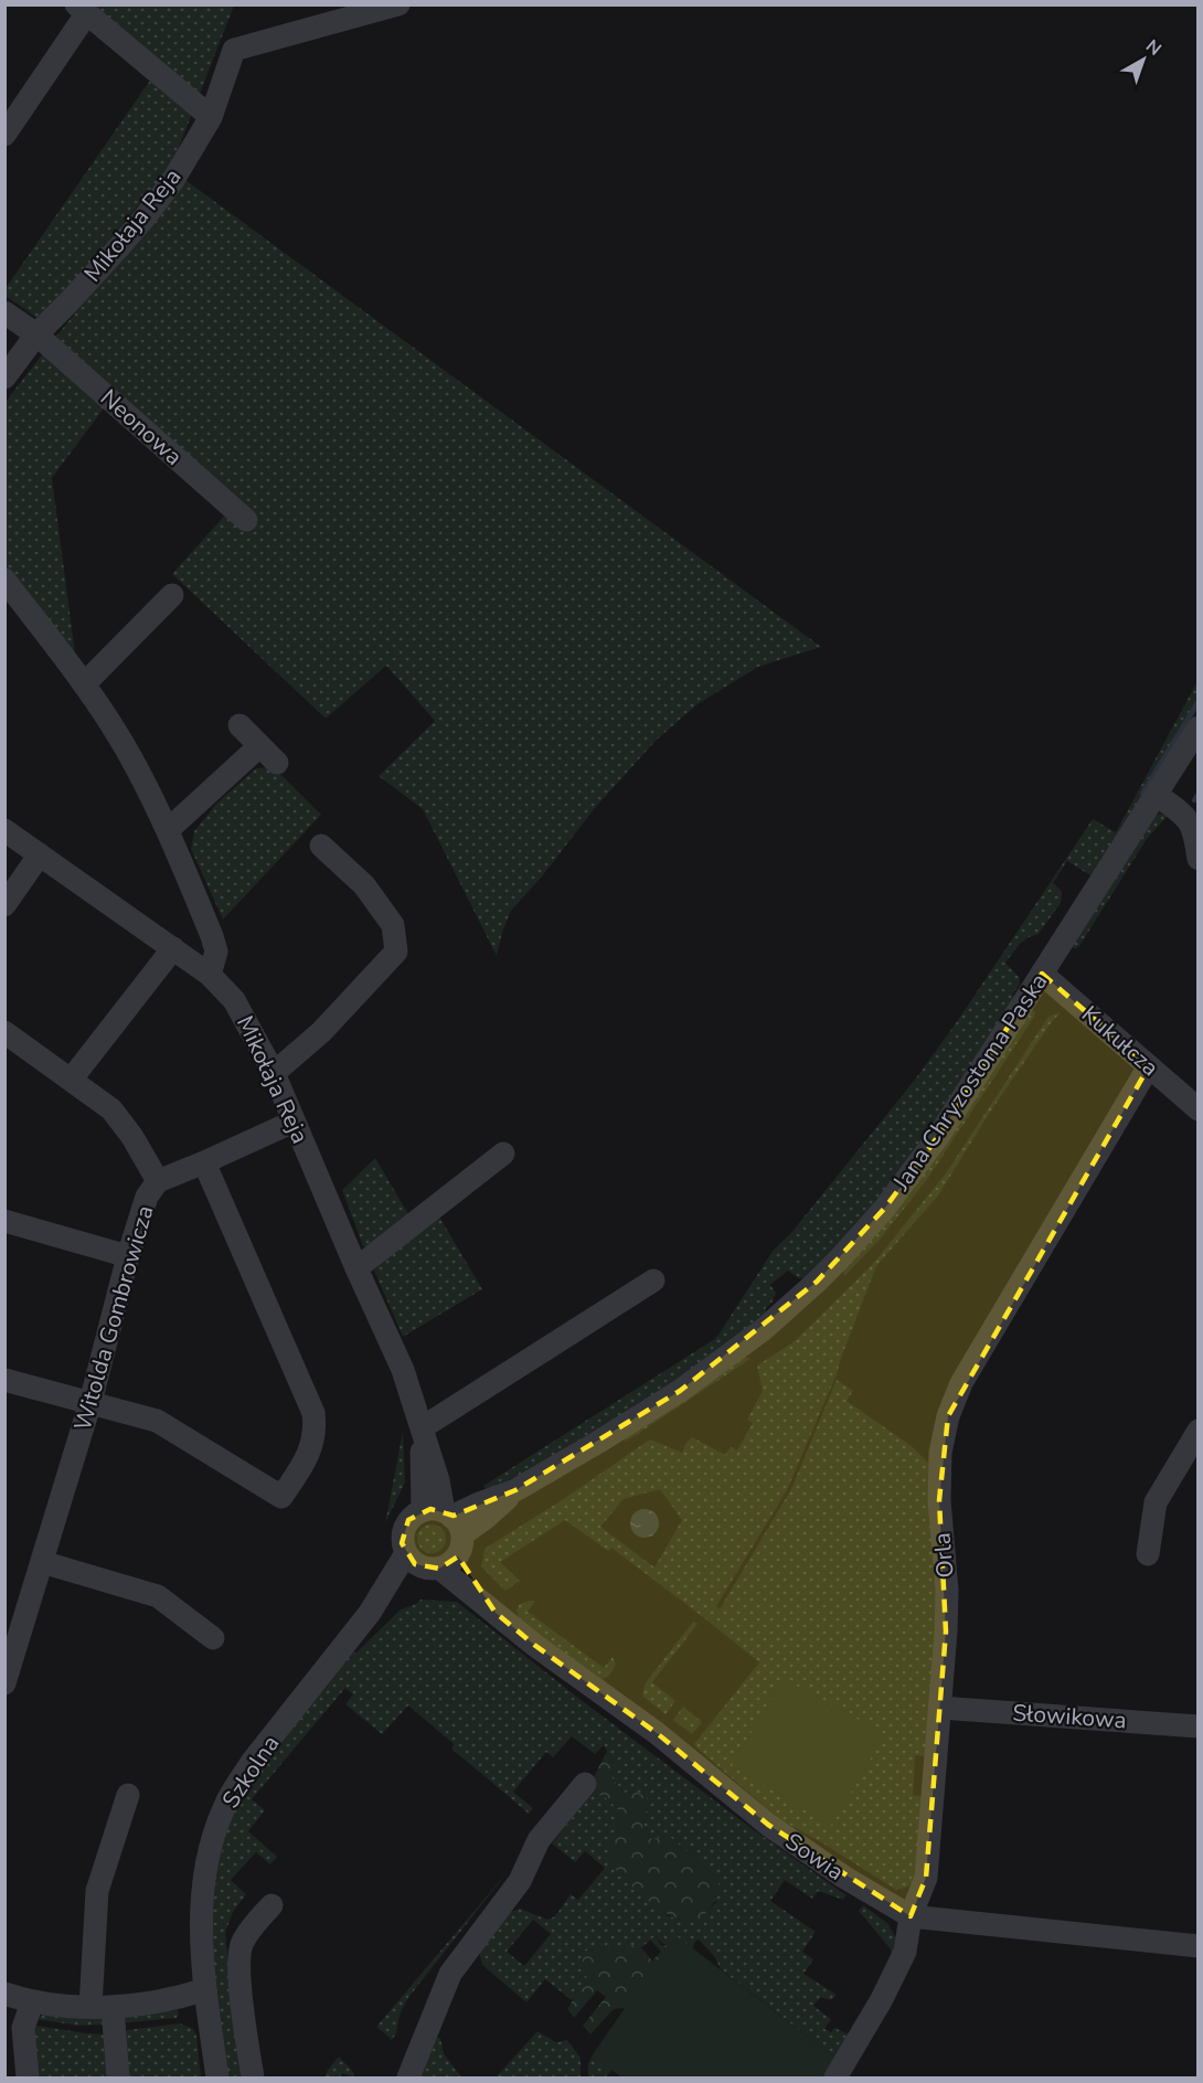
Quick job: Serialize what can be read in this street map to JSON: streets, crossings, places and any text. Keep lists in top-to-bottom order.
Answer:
{
  "streets": {
    "street": [
      "Mikołaja Reja",
      "Neonowa",
      "Kukułcza",
      "Jana Chryzostoma Paska",
      "Witolda Gombrowicza",
      "Orla",
      "Słowikowa",
      "Szkolna",
      "Sowia"
    ]
  },
  "crossings": [
    ["Mikołaja Reja", "Neonowa"],
    ["Mikołaja Reja", "Jana Chryzostoma Paska"],
    ["Mikołaja Reja", "Witolda Gombrowicza"],
    ["Mikołaja Reja", "Szkolna"],
    ["Mikołaja Reja", "Sowia"],
    ["Kukułcza", "Jana Chryzostoma Paska"],
    ["Kukułcza", "Orla"],
    ["Jana Chryzostoma Paska", "Szkolna"],
    ["Jana Chryzostoma Paska", "Sowia"],
    ["Orla", "Słowikowa"],
    ["Orla", "Sowia"],
    ["Szkolna", "Sowia"]
  ],
  "north": "top right"
}
